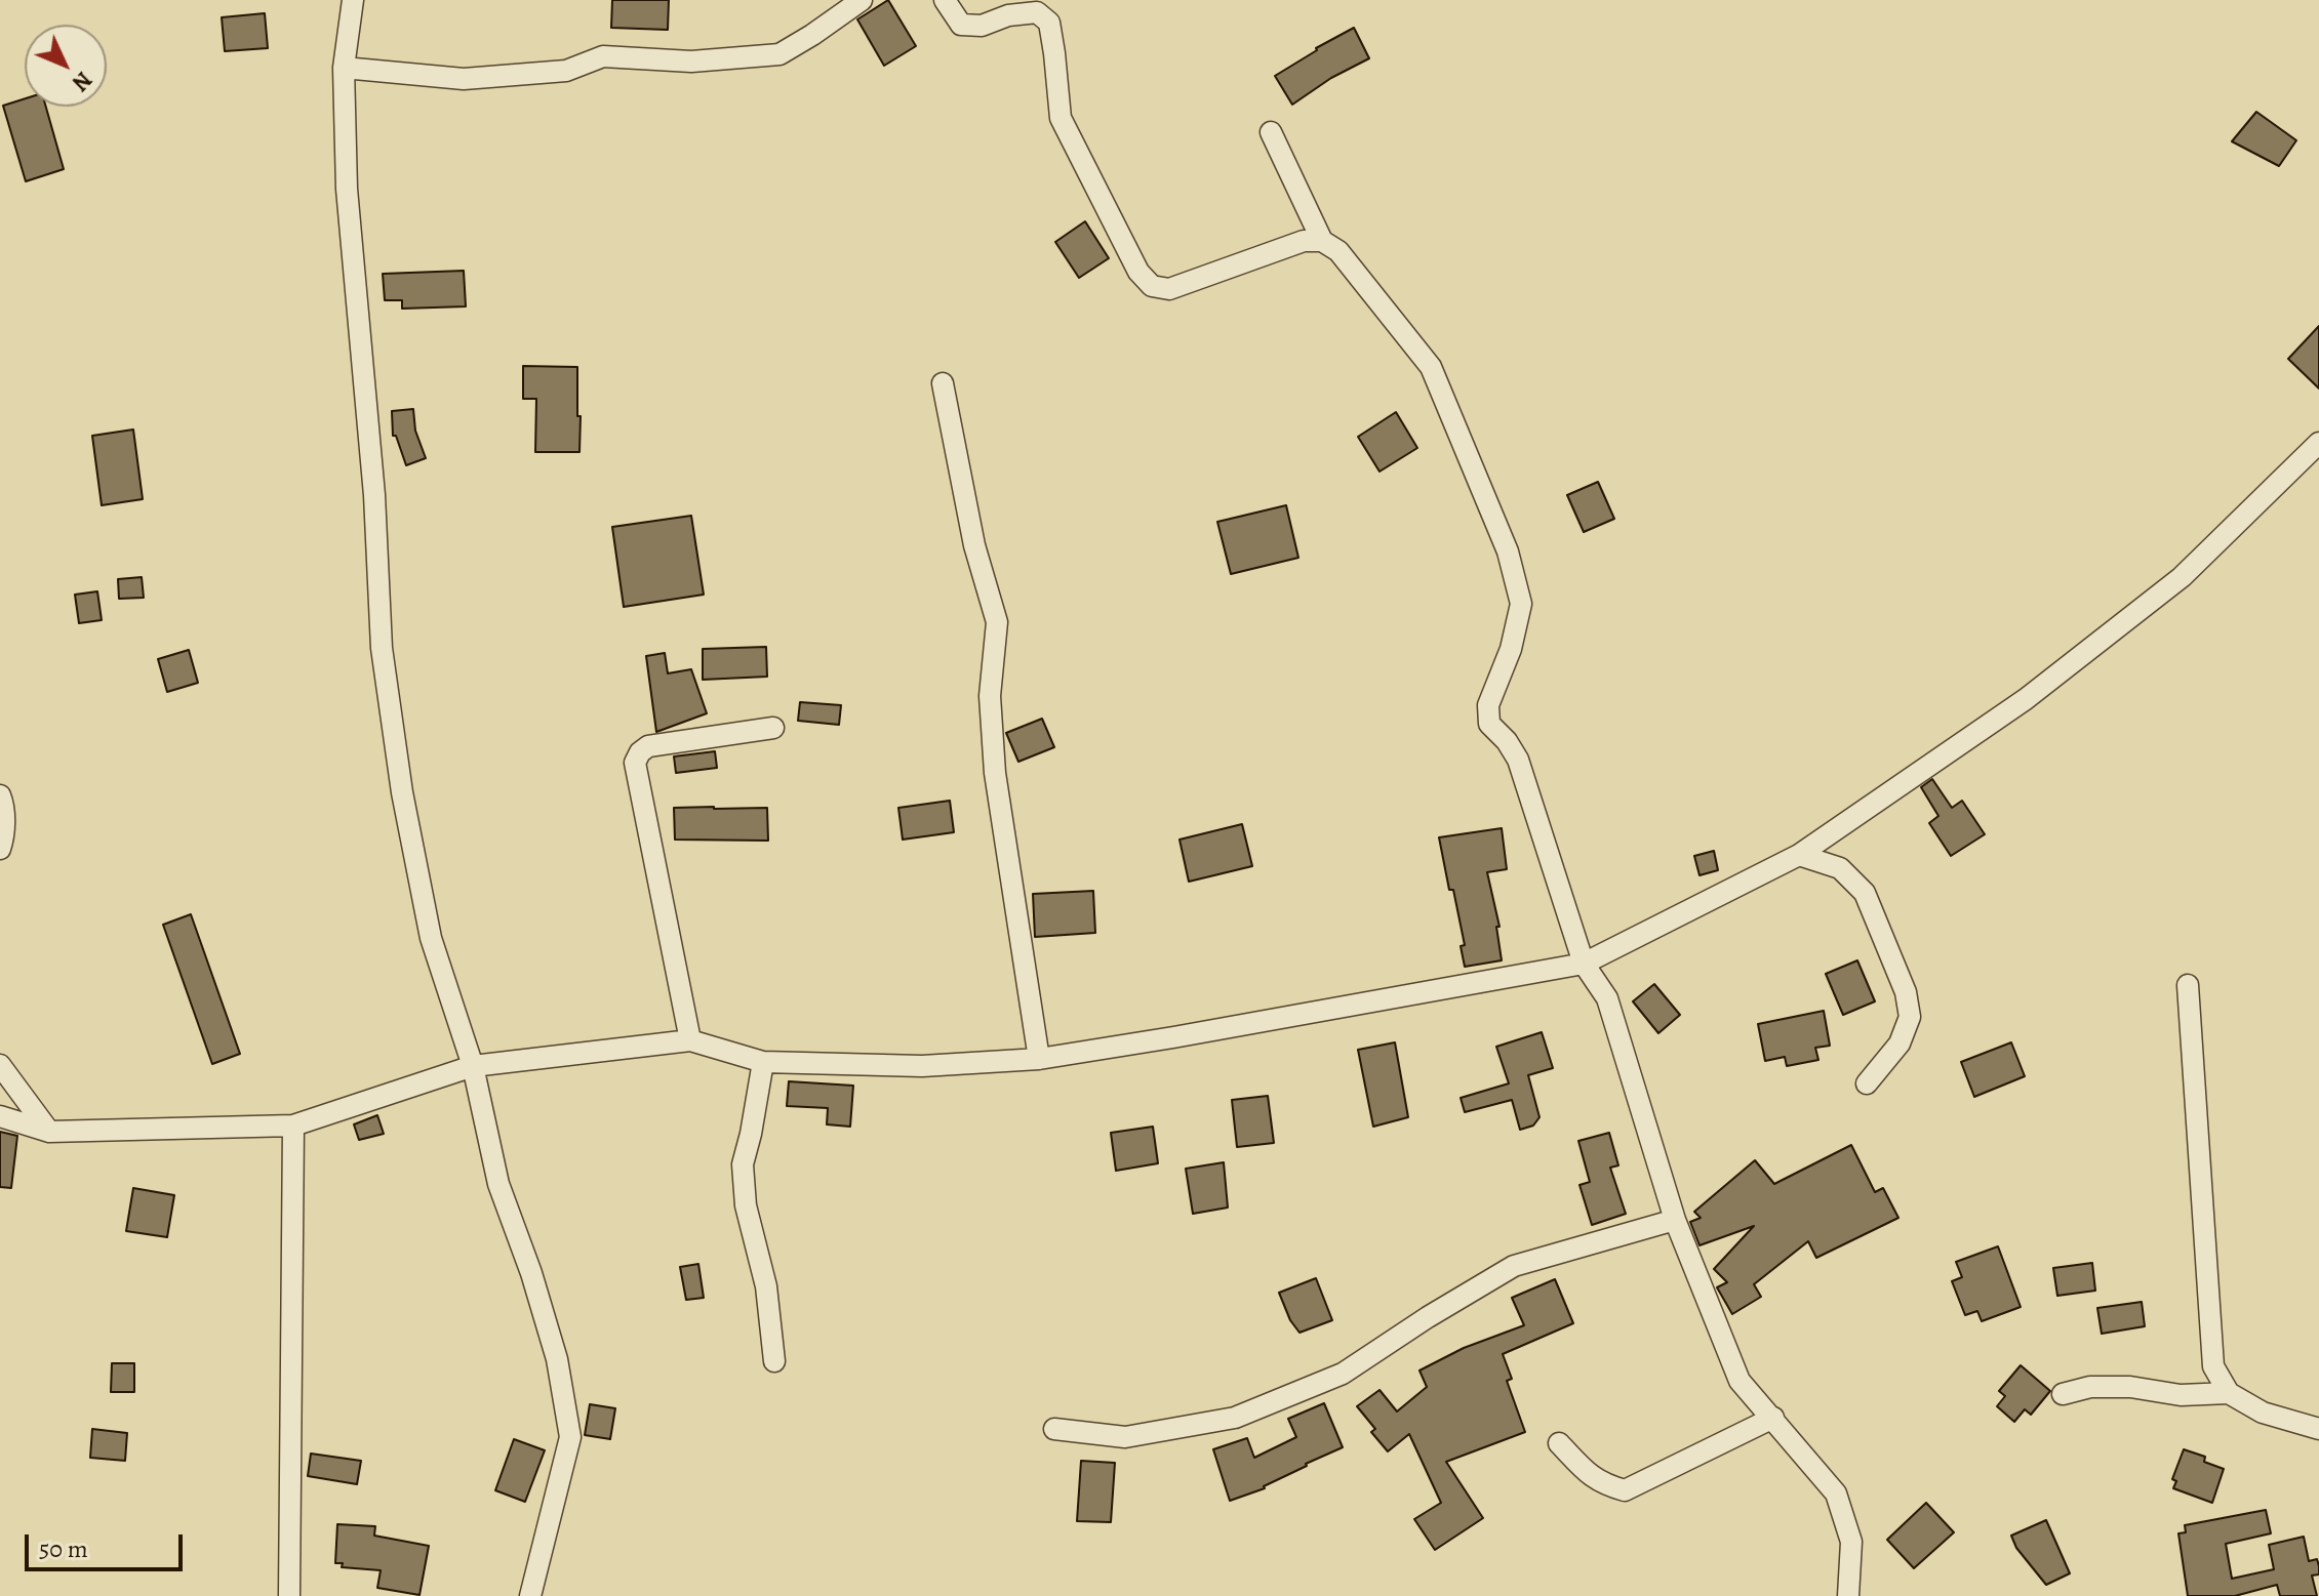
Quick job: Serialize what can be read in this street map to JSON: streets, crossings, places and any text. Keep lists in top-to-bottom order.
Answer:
{
  "scale_bar": "50 m",
  "north": "bottom right"
}
